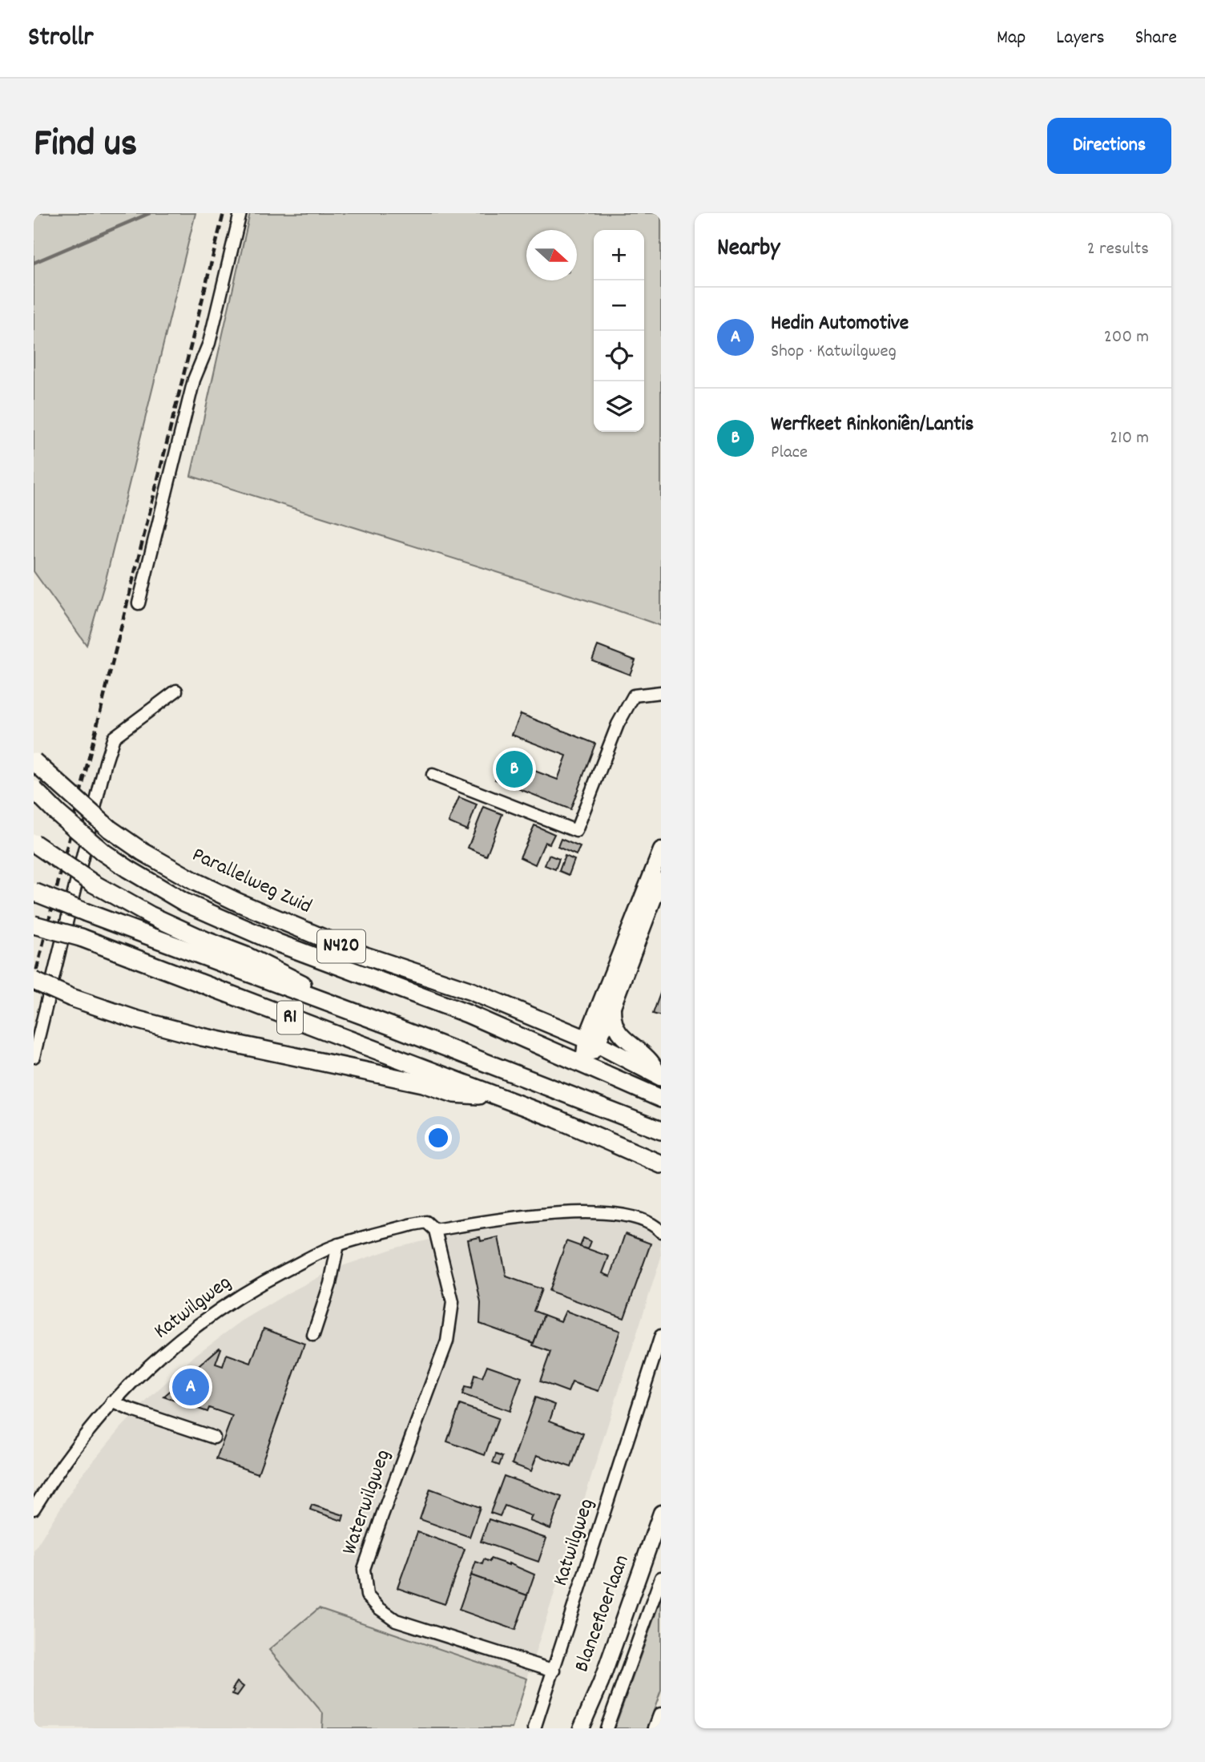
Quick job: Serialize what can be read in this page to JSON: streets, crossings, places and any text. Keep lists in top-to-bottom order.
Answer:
{
  "streets": {
    "highway": ["Parallelweg Zuid", "N420", "R1"],
    "main road": ["Blancefloerlaan"],
    "street": ["Katwilgweg", "Waterwilgweg"]
  },
  "crossings": [
    ["Parallelweg Zuid", "N420"],
    ["Katwilgweg", "Waterwilgweg"]
  ],
  "north": "right",
  "page": {
    "header": "Strollr",
    "nav": ["Map", "Layers", "Share"],
    "title": "Find us",
    "buttons": "Directions",
    "heading": ["Nearby", "2 results"],
    "map_buttons": ["+", "−"],
    "list": [
      {
        "mark": "A",
        "name": "Hedin Automotive",
        "note": "Shop · Katwilgweg",
        "value": "200 m"
      },
      {
        "mark": "B",
        "name": "Werfkeet Rinkoniên/Lantis",
        "note": "Place",
        "value": "210 m"
      }
    ],
    "pins": ["B", "A"]
  }
}
